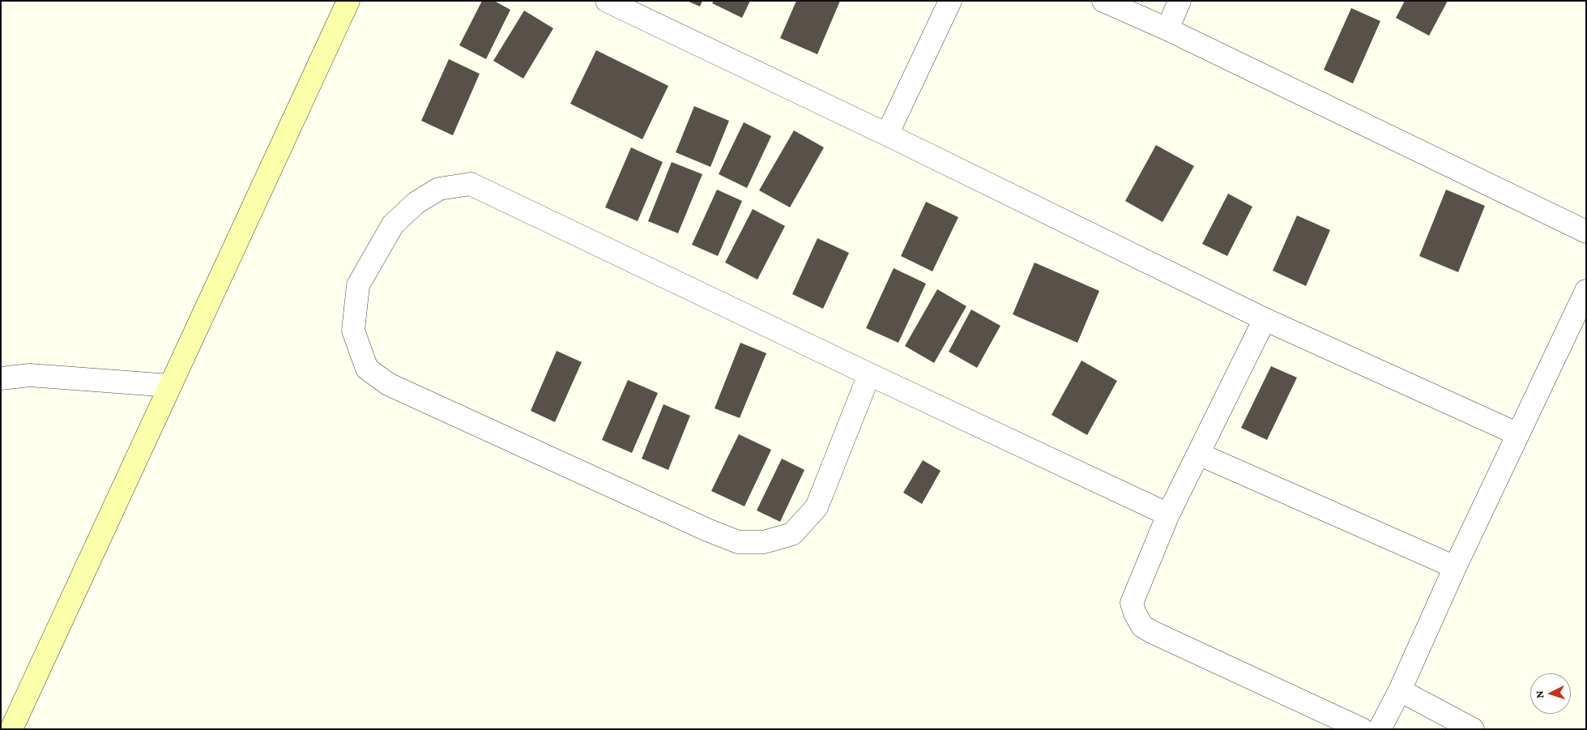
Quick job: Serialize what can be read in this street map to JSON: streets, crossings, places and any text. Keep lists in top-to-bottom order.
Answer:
{
  "north": "left"
}
